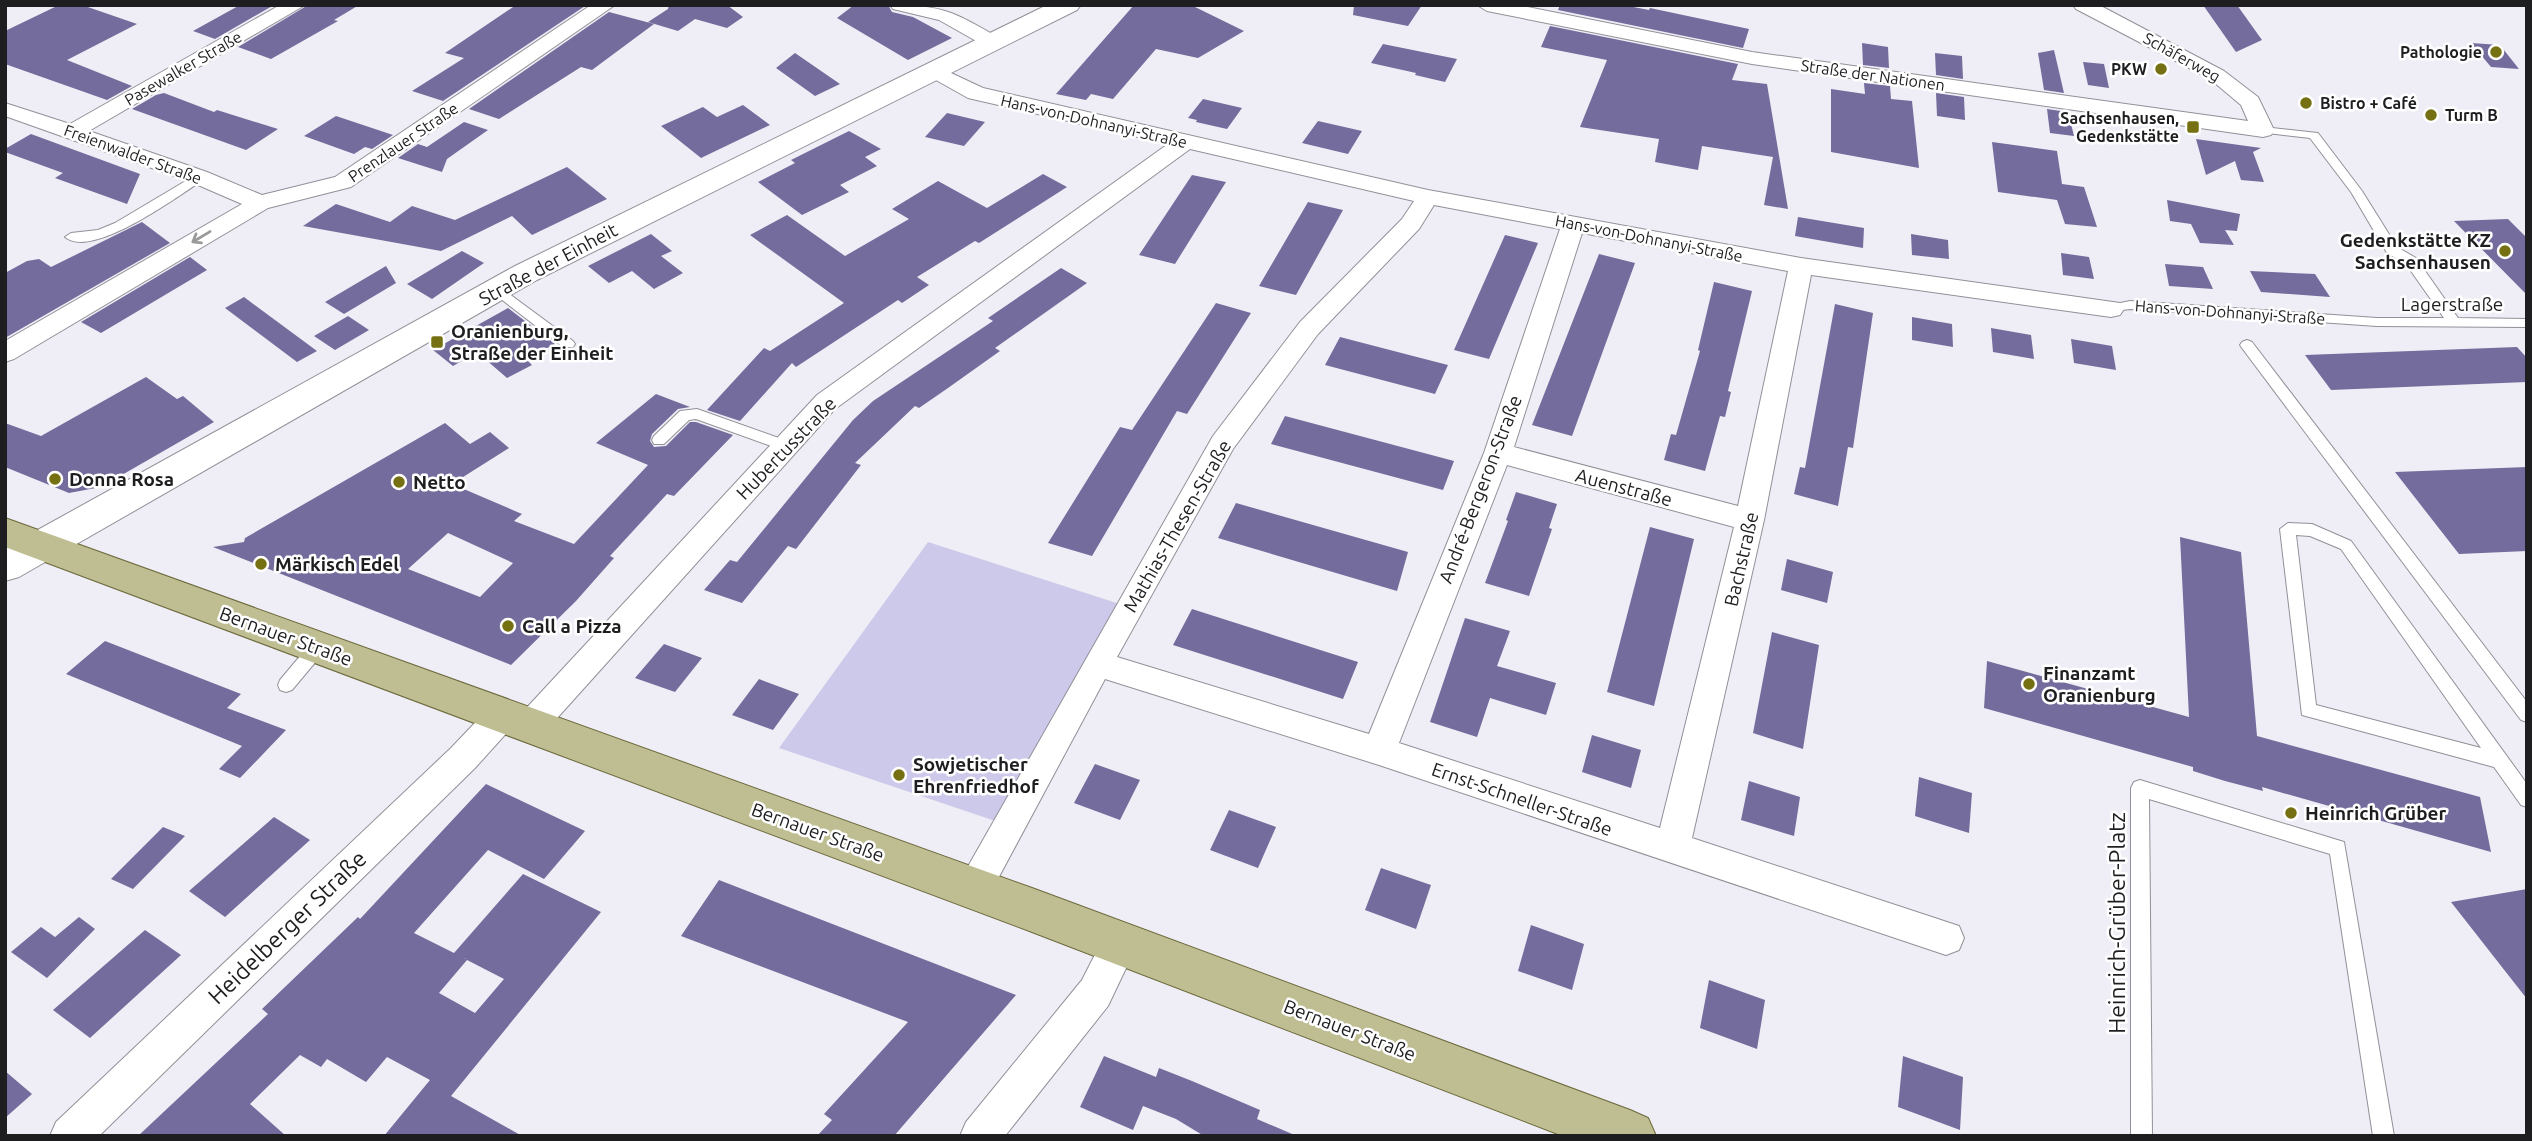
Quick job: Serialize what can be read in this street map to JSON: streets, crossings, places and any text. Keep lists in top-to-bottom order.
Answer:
{
  "streets": {
    "main road": ["Bernauer Straße"],
    "street": [
      "Schäferweg",
      "Pasewalker Straße",
      "Straße der Nationen",
      "Hans-von-Dohnanyi-Straße",
      "Prenzlauer Straße",
      "Freienwalder Straße",
      "Straße der Einheit",
      "Hubertusstraße",
      "Auenstraße",
      "André-Bergeron-Straße",
      "Mathias-Thesen-Straße",
      "Bachstraße",
      "Ernst-Schneller-Straße",
      "Heidelberger Straße"
    ],
    "lane": ["Lagerstraße", "Heinrich-Grüber-Platz"]
  },
  "crossings": [
    ["Schäferweg", "Straße der Nationen"],
    ["Pasewalker Straße", "Freienwalder Straße"],
    ["Hans-von-Dohnanyi-Straße", "Straße der Einheit"],
    ["Hans-von-Dohnanyi-Straße", "Lagerstraße"],
    ["Hans-von-Dohnanyi-Straße", "Hubertusstraße"],
    ["Hans-von-Dohnanyi-Straße", "André-Bergeron-Straße"],
    ["Hans-von-Dohnanyi-Straße", "Mathias-Thesen-Straße"],
    ["Hans-von-Dohnanyi-Straße", "Bachstraße"],
    ["Prenzlauer Straße", "Freienwalder Straße"],
    ["Straße der Einheit", "Bernauer Straße"],
    ["Hubertusstraße", "Bernauer Straße"],
    ["Hubertusstraße", "Heidelberger Straße"],
    ["Auenstraße", "André-Bergeron-Straße"],
    ["Auenstraße", "Bachstraße"],
    ["André-Bergeron-Straße", "Ernst-Schneller-Straße"],
    ["Mathias-Thesen-Straße", "Bernauer Straße"],
    ["Mathias-Thesen-Straße", "Ernst-Schneller-Straße"],
    ["Bachstraße", "Ernst-Schneller-Straße"],
    ["Bernauer Straße", "Heidelberger Straße"]
  ],
  "one_way": ["Prenzlauer Straße"],
  "places": {
    "other": [
      "Pathologie",
      "PKW",
      "Bistro + Café",
      "Turm B",
      "Gedenkstätte KZ Sachsenhausen",
      "Donna Rosa",
      "Netto",
      "Märkisch Edel",
      "Call a Pizza",
      "Finanzamt Oranienburg",
      "Sowjetischer Ehrenfriedhof",
      "Heinrich Grüber"
    ],
    "transit": ["Sachsenhausen, Gedenkstätte", "Oranienburg, Straße der Einheit"]
  }
}
